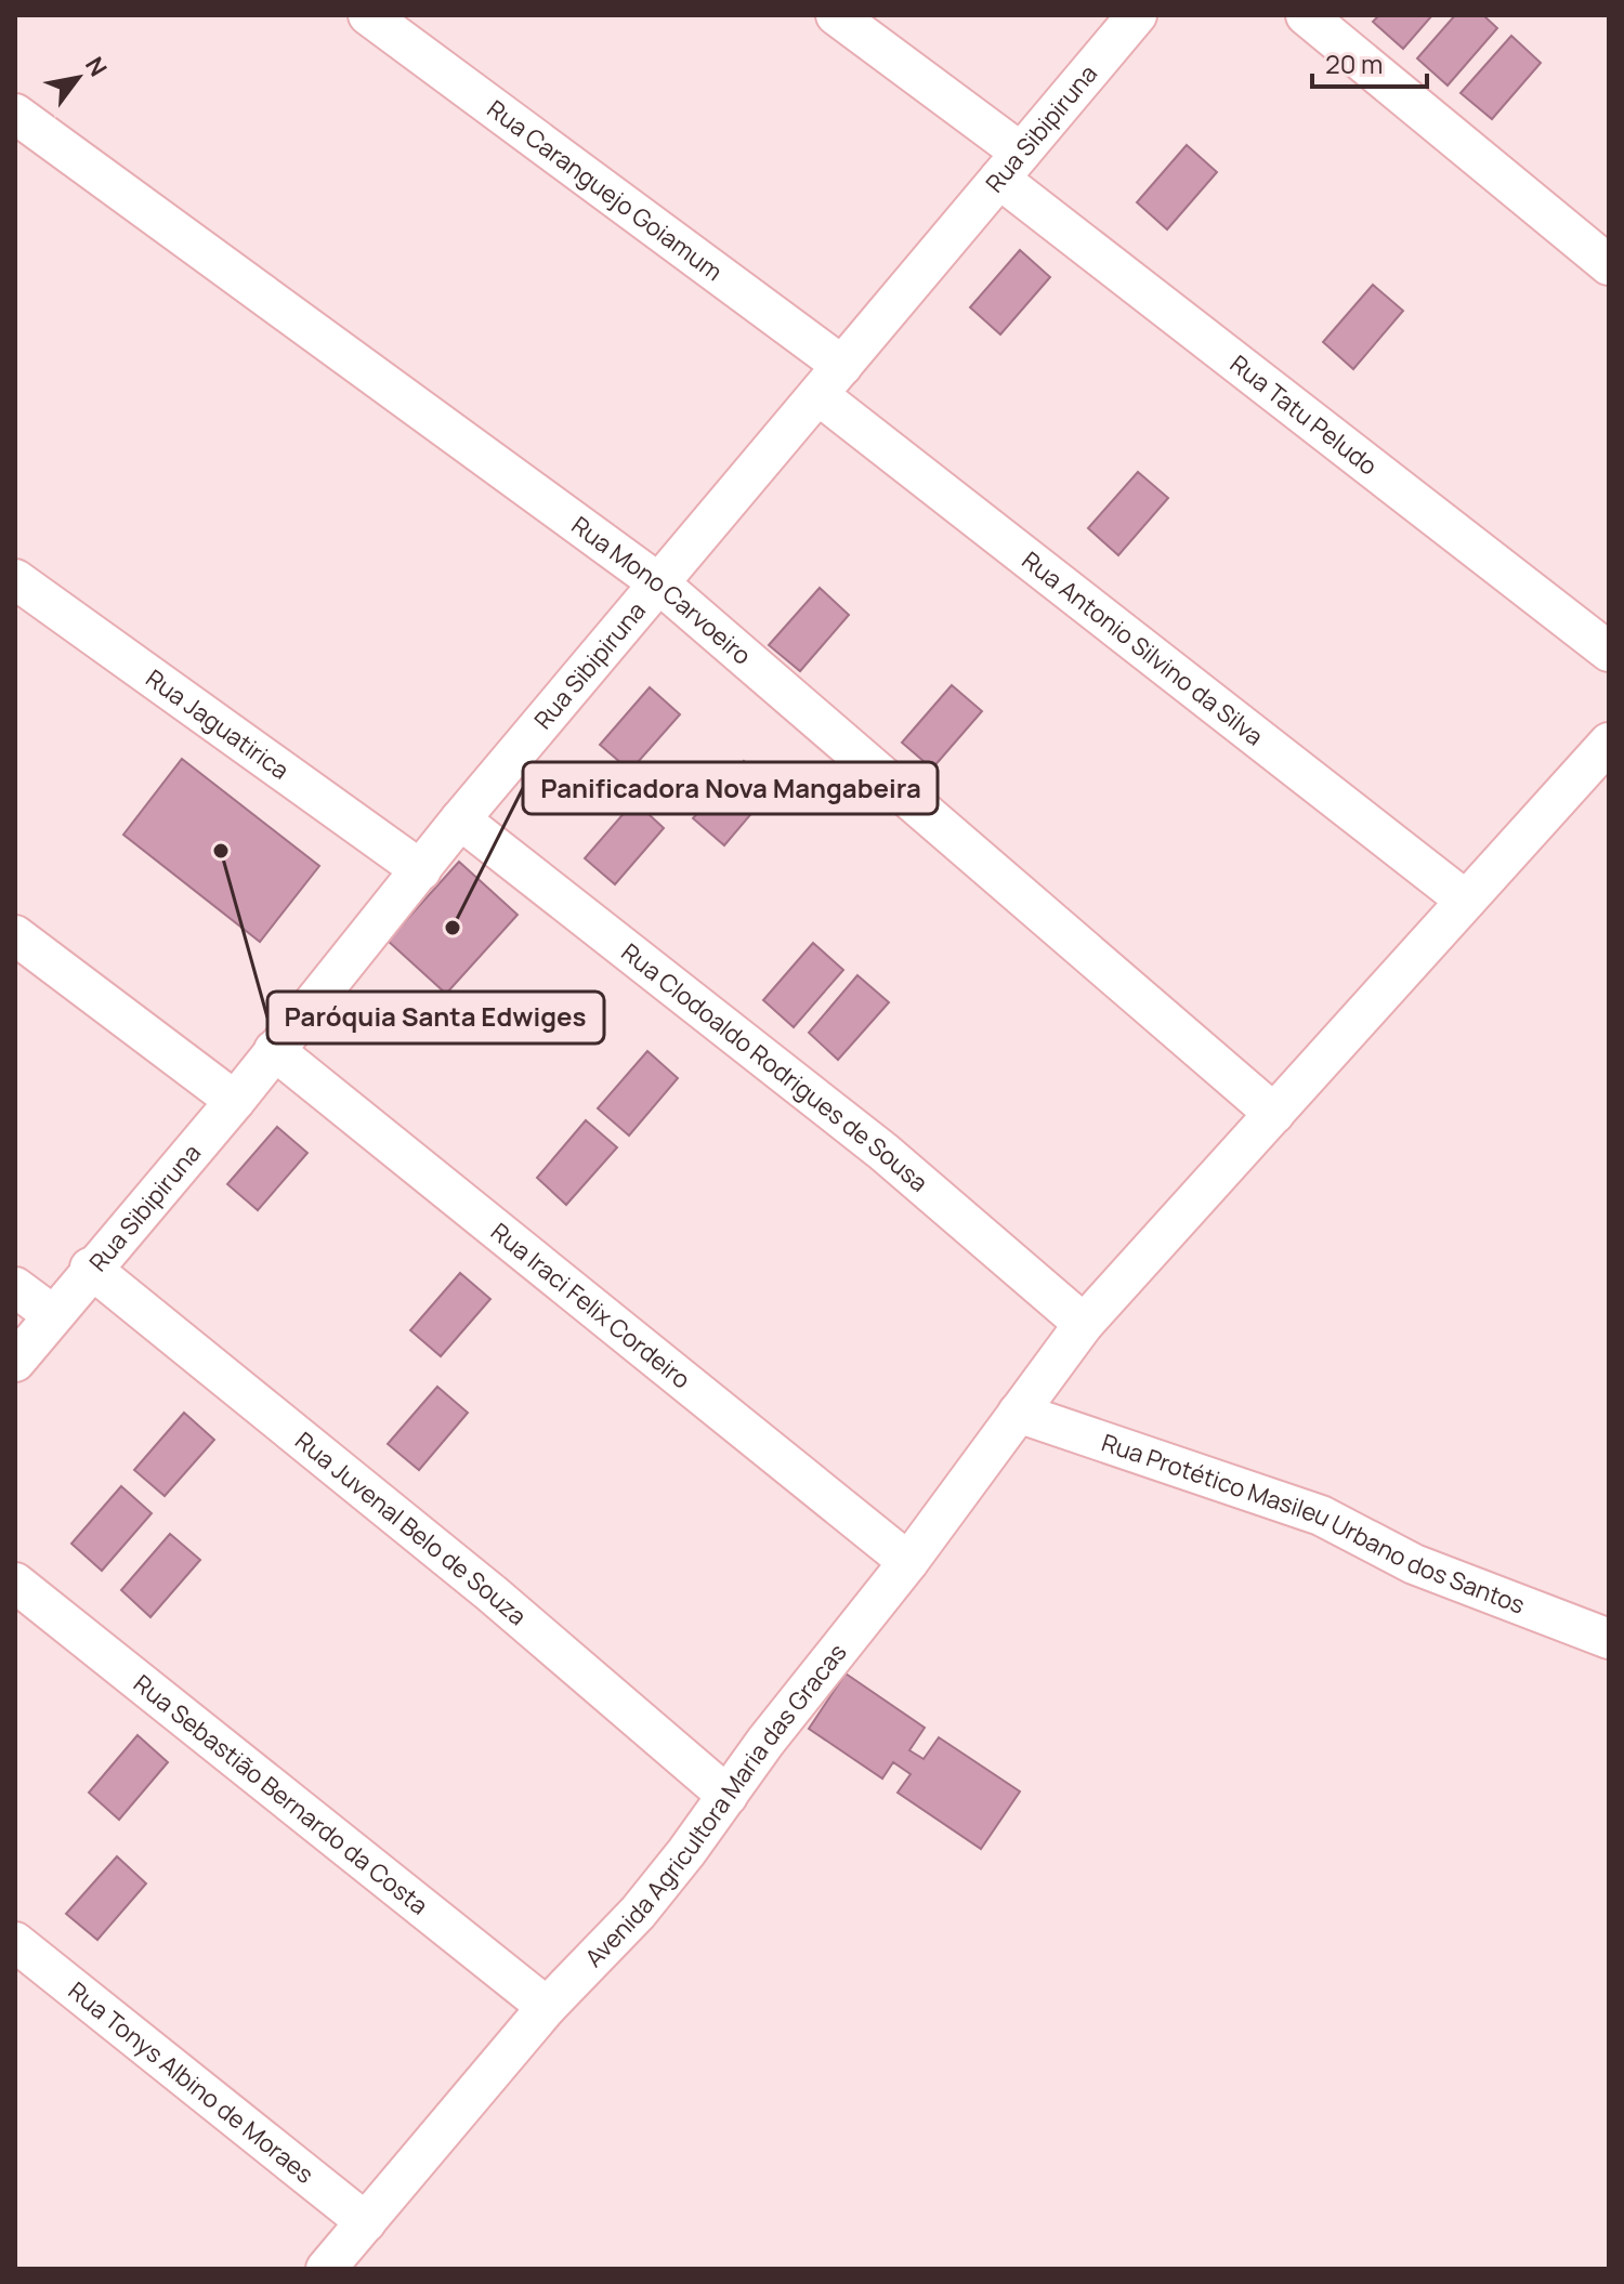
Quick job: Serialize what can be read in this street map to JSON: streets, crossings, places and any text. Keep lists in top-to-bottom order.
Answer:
{
  "streets": {
    "street": [
      "Rua Sibipiruna",
      "Rua Caranguejo Goiamum",
      "Rua Tatu Peludo",
      "Rua Mono Carvoeiro",
      "Rua Antonio Silvino da Silva",
      "Rua Jaguatirica",
      "Rua Clodoaldo Rodrigues de Sousa",
      "Rua Iraci Felix Cordeiro",
      "Rua Protético Masileu Urbano dos Santos",
      "Rua Juvenal Belo de Souza",
      "Rua Sebastião Bernardo da Costa",
      "Avenida Agricultora Maria das Gracas",
      "Rua Tonys Albino de Moraes"
    ]
  },
  "crossings": [
    ["Rua Sibipiruna", "Rua Caranguejo Goiamum"],
    ["Rua Sibipiruna", "Rua Tatu Peludo"],
    ["Rua Sibipiruna", "Rua Mono Carvoeiro"],
    ["Rua Sibipiruna", "Rua Antonio Silvino da Silva"],
    ["Rua Sibipiruna", "Rua Jaguatirica"],
    ["Rua Sibipiruna", "Rua Clodoaldo Rodrigues de Sousa"],
    ["Rua Sibipiruna", "Rua Iraci Felix Cordeiro"],
    ["Rua Sibipiruna", "Rua Juvenal Belo de Souza"],
    ["Rua Caranguejo Goiamum", "Rua Antonio Silvino da Silva"],
    ["Rua Mono Carvoeiro", "Avenida Agricultora Maria das Gracas"],
    ["Rua Antonio Silvino da Silva", "Avenida Agricultora Maria das Gracas"],
    ["Rua Clodoaldo Rodrigues de Sousa", "Avenida Agricultora Maria das Gracas"],
    ["Rua Iraci Felix Cordeiro", "Avenida Agricultora Maria das Gracas"],
    ["Rua Protético Masileu Urbano dos Santos", "Avenida Agricultora Maria das Gracas"],
    ["Rua Juvenal Belo de Souza", "Avenida Agricultora Maria das Gracas"],
    ["Rua Sebastião Bernardo da Costa", "Avenida Agricultora Maria das Gracas"],
    ["Avenida Agricultora Maria das Gracas", "Rua Tonys Albino de Moraes"]
  ],
  "places": ["Paróquia Santa Edwiges", "Panificadora Nova Mangabeira"],
  "scale_bar": "20 m",
  "north": "top right"
}
